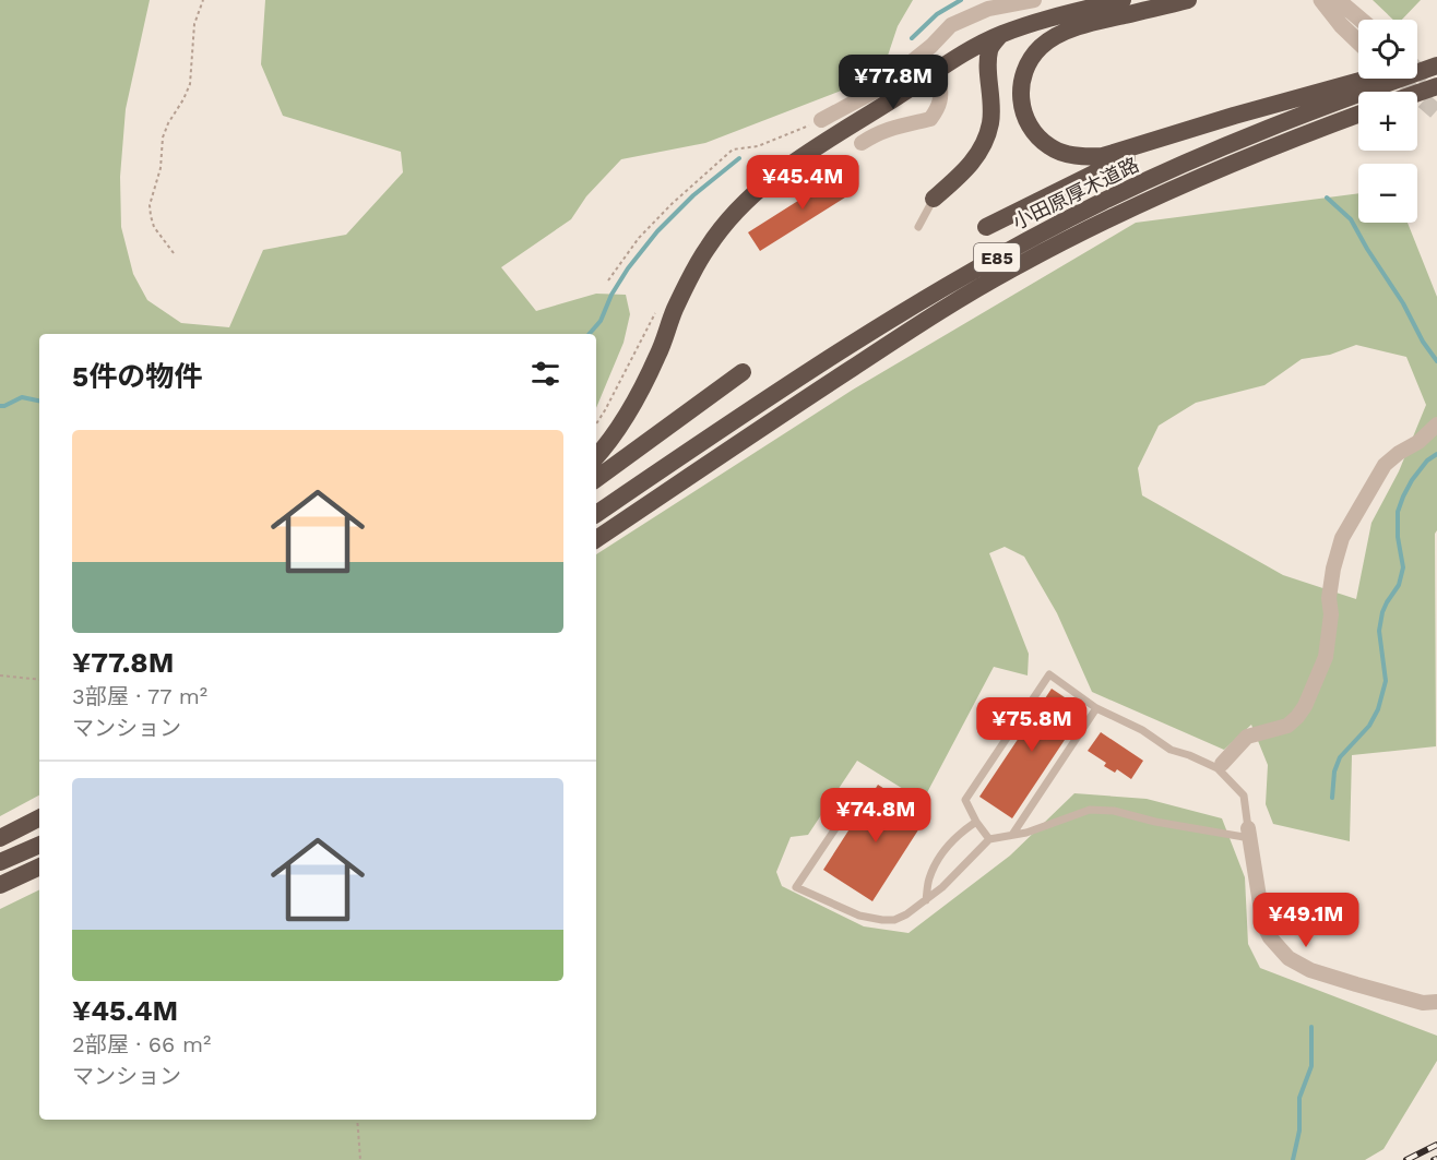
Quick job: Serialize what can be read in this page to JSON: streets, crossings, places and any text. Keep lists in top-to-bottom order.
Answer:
{
  "streets": {
    "highway": ["小田原厚木道路", "E85"]
  },
  "page": {
    "map_buttons": ["+", "−"],
    "price": [
      "¥77.8M",
      "¥45.4M",
      "¥75.8M",
      "¥74.8M",
      "¥49.1M"
    ],
    "heading": "5件の物件",
    "list": [
      {
        "name": "¥77.8M",
        "note": "3部屋 · 77 m² · マンション"
      },
      {
        "name": "¥45.4M",
        "note": "2部屋 · 66 m² · マンション"
      }
    ]
  }
}
